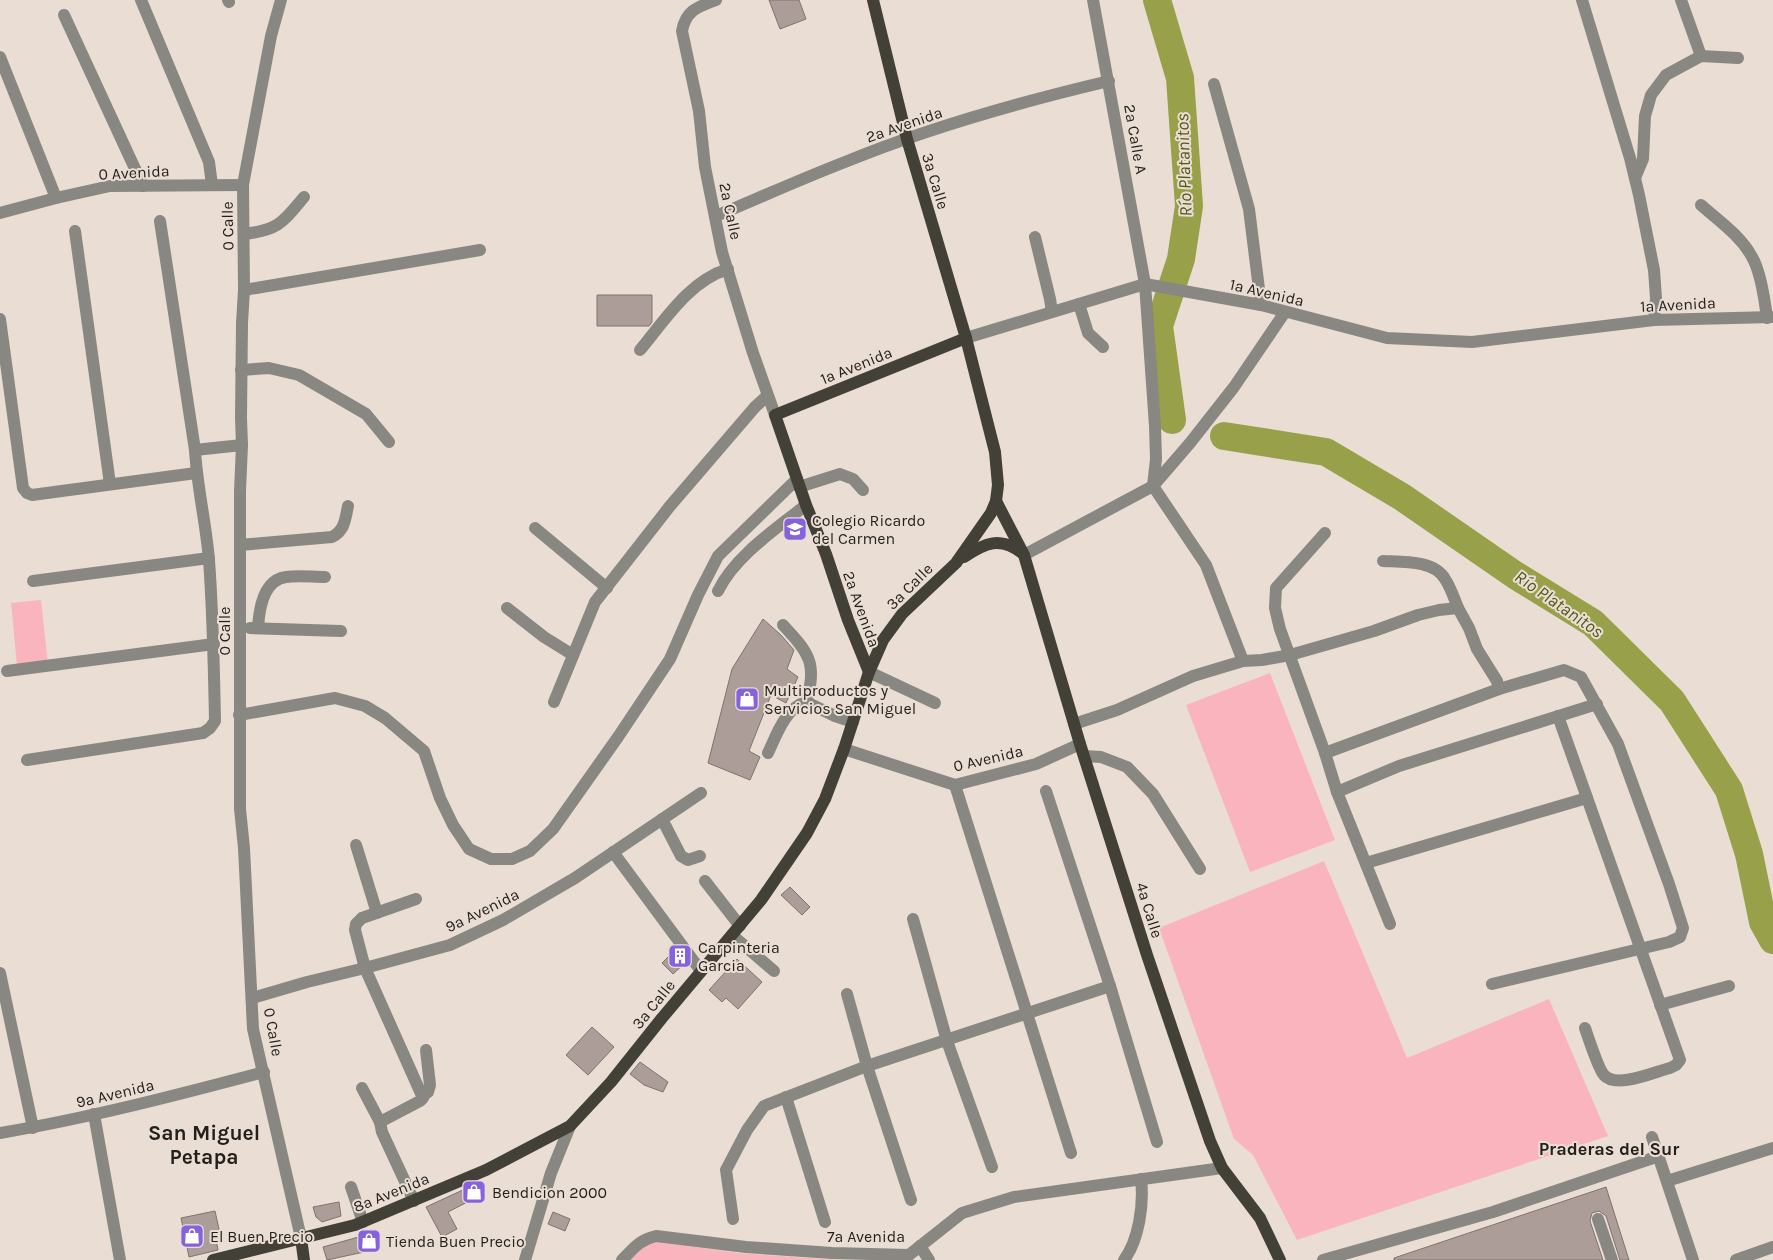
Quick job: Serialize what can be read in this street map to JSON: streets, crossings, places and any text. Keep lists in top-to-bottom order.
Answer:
{
  "streets": {
    "main road": [
      "2a Avenida",
      "3a Calle",
      "0 Calle",
      "1a Avenida",
      "4a Calle",
      "8a Avenida"
    ],
    "street": [
      "2a Calle A",
      "0 Avenida",
      "2a Calle",
      "9a Avenida",
      "7a Avenida"
    ]
  },
  "crossings": [
    ["2a Avenida", "2a Calle A"],
    ["2a Avenida", "3a Calle"],
    ["2a Avenida", "2a Calle"],
    ["2a Avenida", "1a Avenida"],
    ["2a Calle A", "1a Avenida"],
    ["0 Avenida", "3a Calle"],
    ["0 Avenida", "0 Calle"],
    ["0 Avenida", "4a Calle"],
    ["3a Calle", "1a Avenida"],
    ["3a Calle", "4a Calle"],
    ["3a Calle", "8a Avenida"],
    ["2a Calle", "1a Avenida"],
    ["0 Calle", "9a Avenida"],
    ["0 Calle", "8a Avenida"],
    ["4a Calle", "7a Avenida"]
  ],
  "districts": ["San Miguel Petapa", "Praderas del Sur"],
  "water": ["Río Platanitos"],
  "places": {
    "school or university": ["Colegio Ricardo del Carmen"],
    "shop": [
      "Multiproductos y Servicios San Miguel",
      "Bendicion 2000",
      "El Buen Precio",
      "Tienda Buen Precio"
    ],
    "building": ["Carpinteria Garcia"]
  }
}
